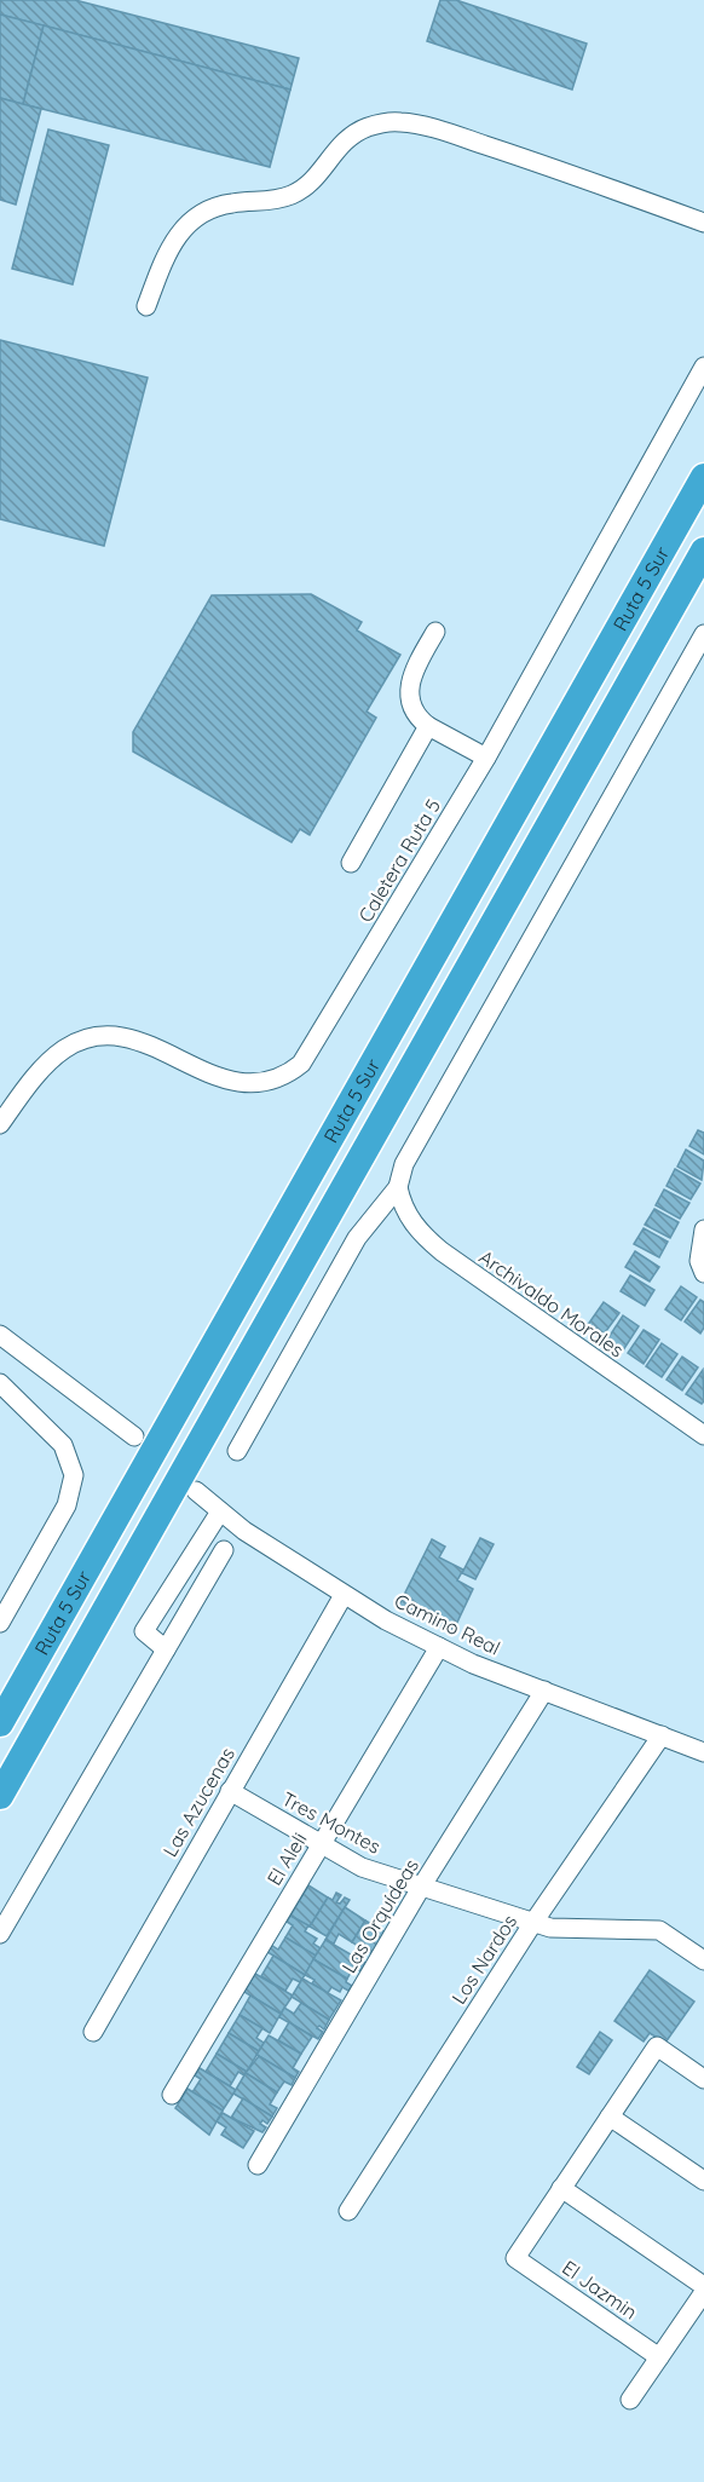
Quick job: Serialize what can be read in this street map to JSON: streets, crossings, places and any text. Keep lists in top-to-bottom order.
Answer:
{
  "streets": {
    "highway": ["Ruta 5 Sur"],
    "street": [
      "Caletera Ruta 5",
      "Archivaldo Morales",
      "Camino Real",
      "Las Azucenas",
      "Tres Montes",
      "El Aleli",
      "Las Orquídeas",
      "Los Nardos",
      "El Jazmin"
    ]
  },
  "crossings": [
    ["Camino Real", "Las Azucenas"],
    ["Camino Real", "El Aleli"],
    ["Camino Real", "Las Orquídeas"],
    ["Camino Real", "Los Nardos"],
    ["Las Azucenas", "Tres Montes"],
    ["Tres Montes", "El Aleli"],
    ["Tres Montes", "Las Orquídeas"],
    ["Tres Montes", "Los Nardos"]
  ]
}
